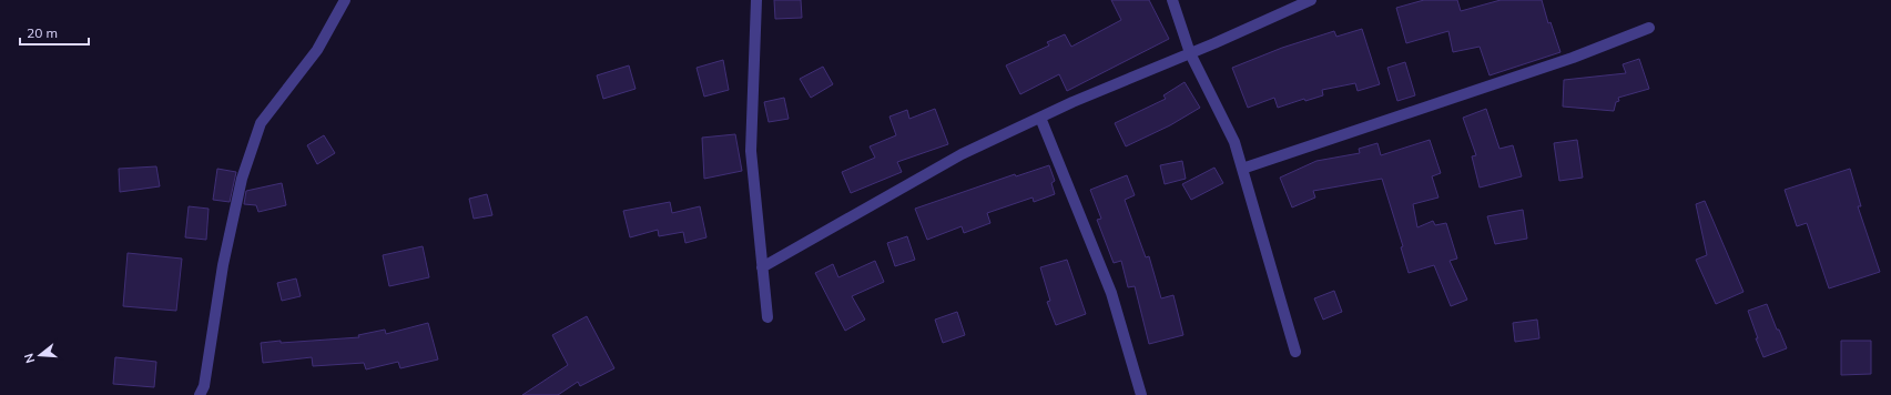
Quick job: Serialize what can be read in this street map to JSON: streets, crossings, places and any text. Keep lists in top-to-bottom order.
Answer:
{
  "scale_bar": "20 m",
  "north": "left"
}
